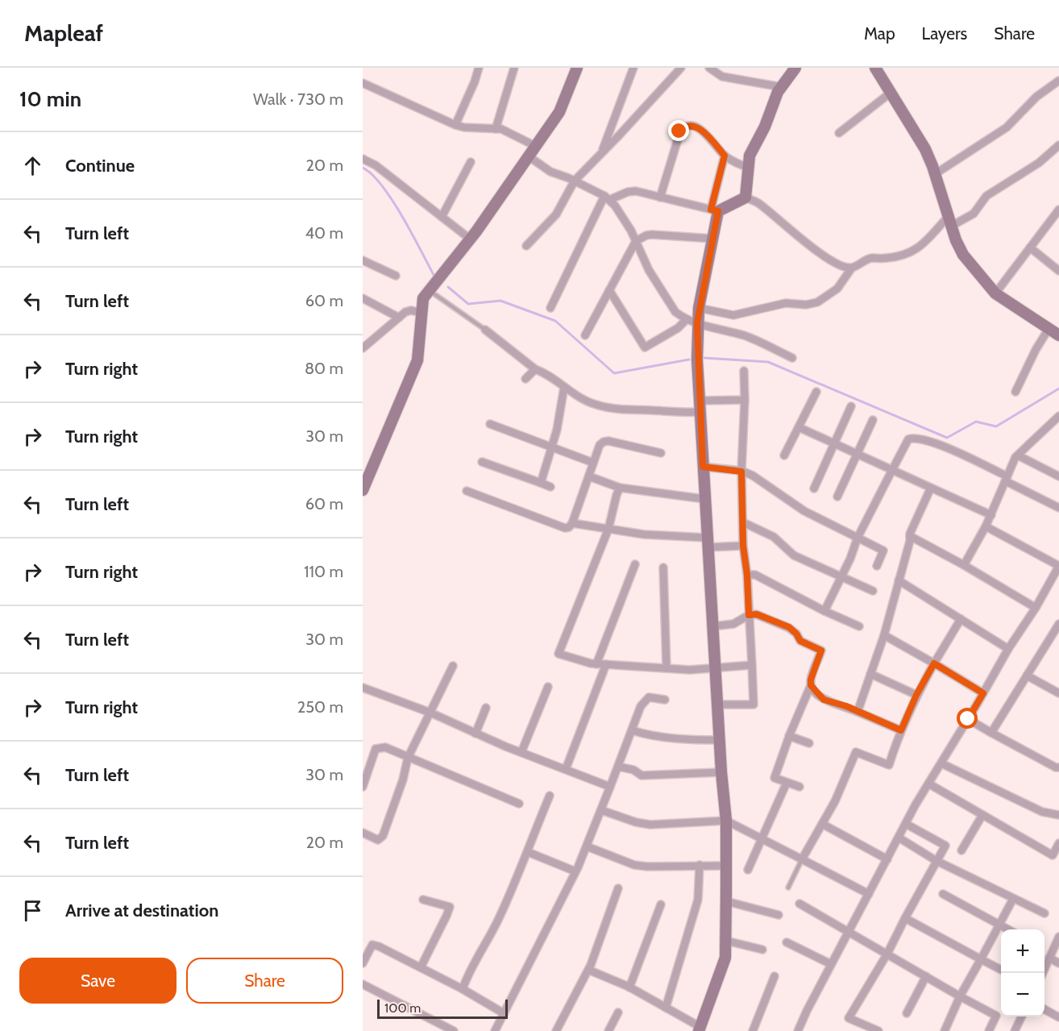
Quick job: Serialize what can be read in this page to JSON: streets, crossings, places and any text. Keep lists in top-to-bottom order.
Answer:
{
  "scale_bar": "100 m",
  "page": {
    "header": "Mapleaf",
    "nav": ["Map", "Layers", "Share"],
    "heading": ["10 min", "Walk · 730 m"],
    "list": [
      ["Continue", "20 m"],
      ["Turn left", "40 m"],
      ["Turn left", "60 m"],
      ["Turn right", "80 m"],
      ["Turn right", "30 m"],
      ["Turn left", "60 m"],
      ["Turn right", "110 m"],
      ["Turn left", "30 m"],
      ["Turn right", "250 m"],
      ["Turn left", "30 m"],
      ["Turn left", "20 m"],
      "Arrive at destination"
    ],
    "map_buttons": ["+", "−"],
    "buttons": ["Save", "Share"],
    "scale": "100 m"
  }
}
